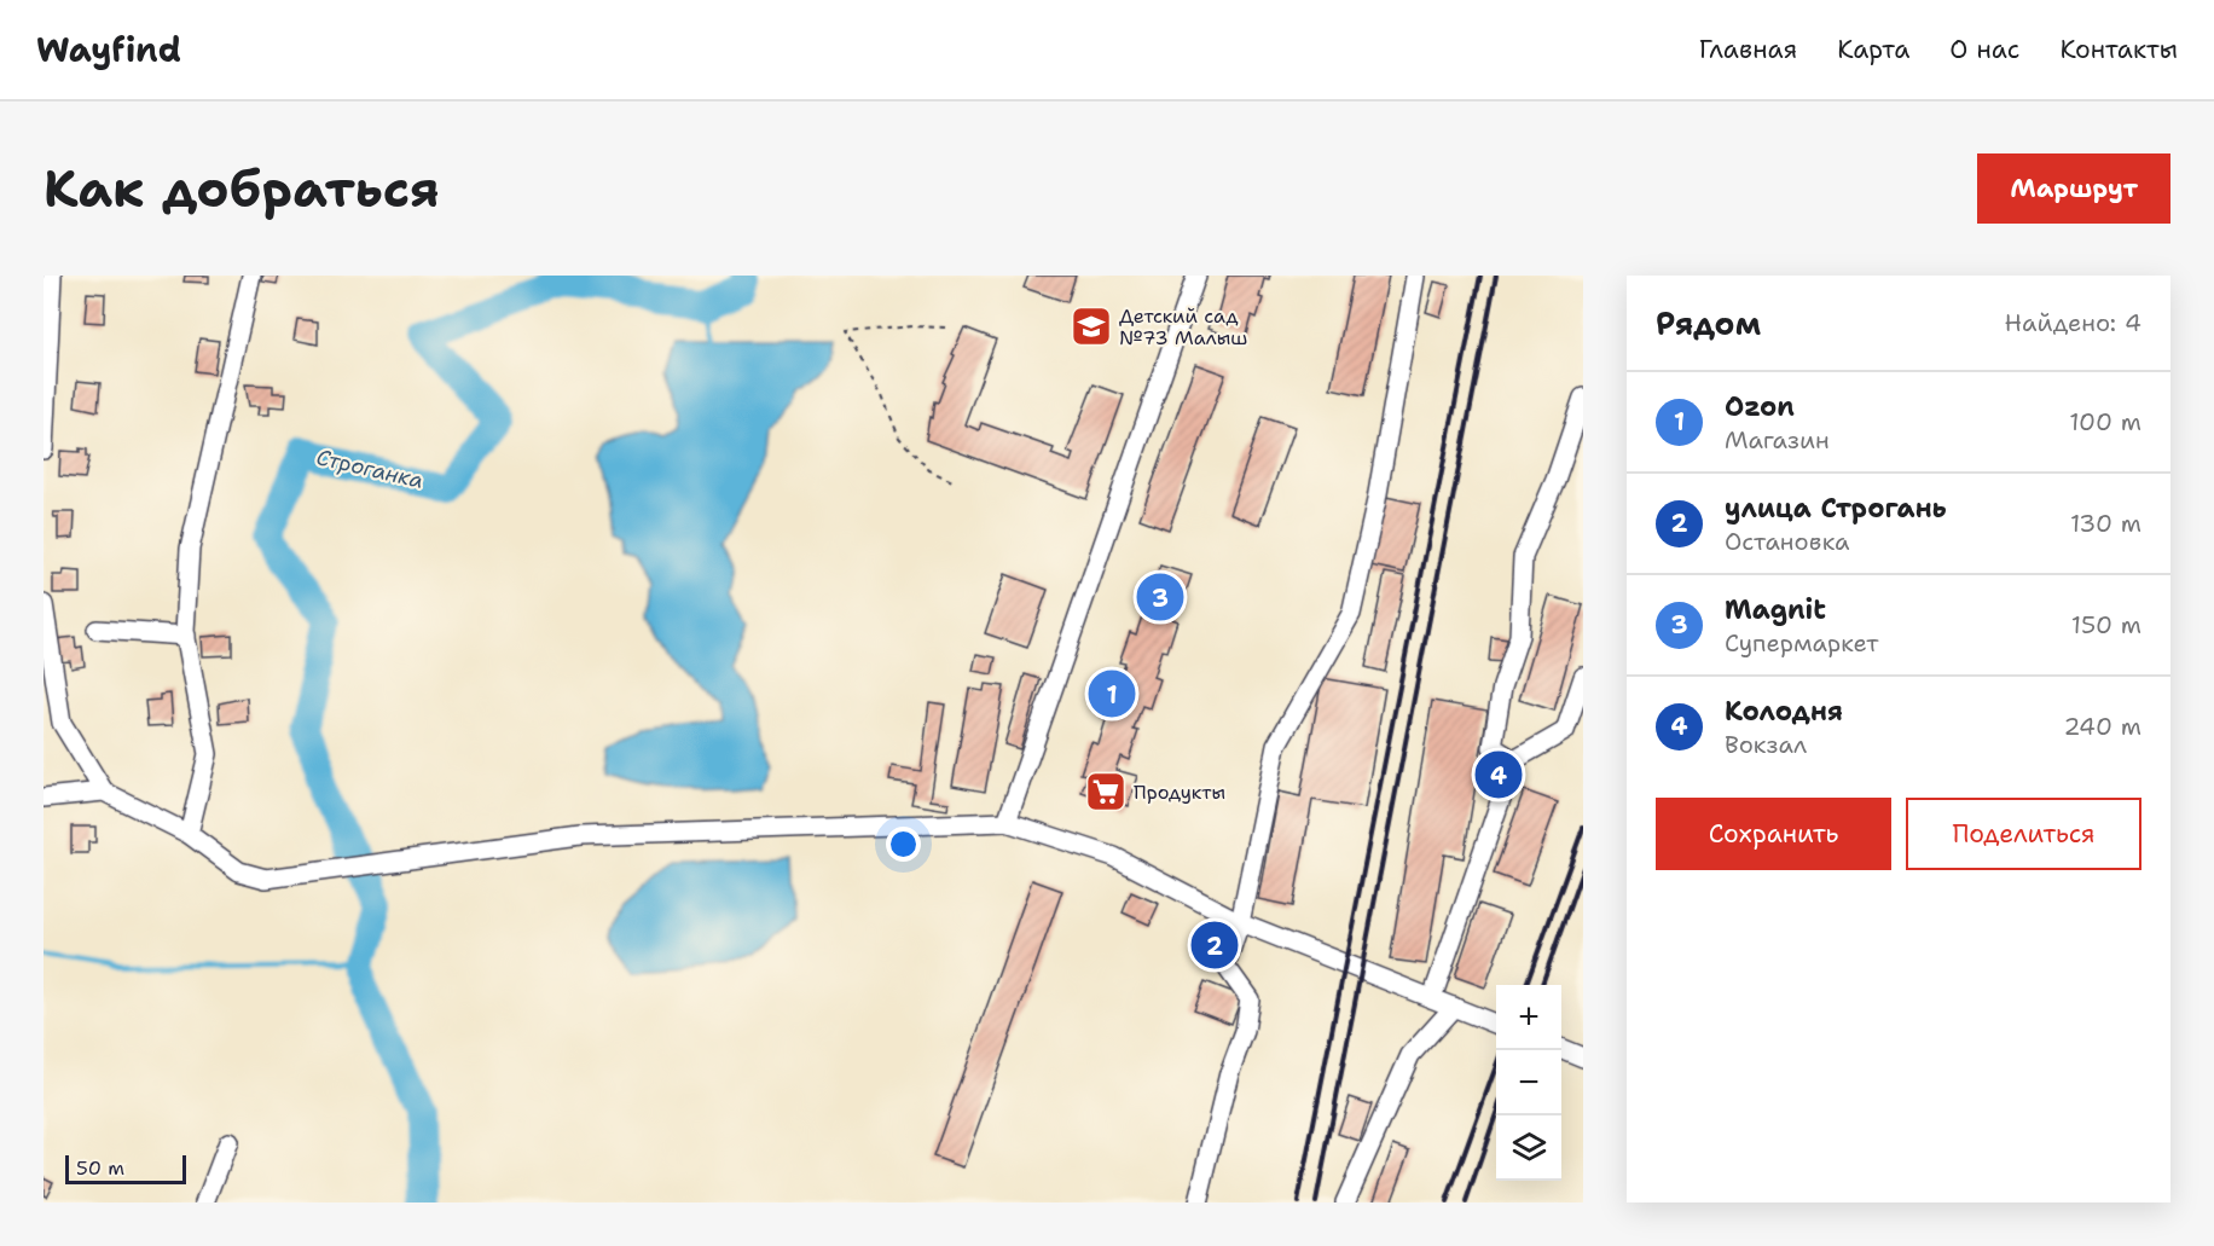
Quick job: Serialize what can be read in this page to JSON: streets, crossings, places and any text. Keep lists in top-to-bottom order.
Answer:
{
  "water": ["Строганка"],
  "places": {
    "school or university": ["Детский сад №73 Малыш"],
    "supermarket": ["Продукты"]
  },
  "scale_bar": "50 m",
  "page": {
    "header": "Wayfind",
    "nav": [
      "Главная",
      "Карта",
      "О нас",
      "Контакты"
    ],
    "buttons": [
      "Маршрут",
      ["Сохранить", "Поделиться"]
    ],
    "title": "Как добраться",
    "heading": ["Рядом", "Найдено: 4"],
    "list": [
      {
        "mark": "1",
        "name": "Ozon",
        "note": "Магазин",
        "value": "100 m"
      },
      {
        "mark": "2",
        "name": "улица Строгань",
        "note": "Остановка",
        "value": "130 m"
      },
      {
        "mark": "3",
        "name": "Magnit",
        "note": "Супермаркет",
        "value": "150 m"
      },
      {
        "mark": "4",
        "name": "Колодня",
        "note": "Вокзал",
        "value": "240 m"
      }
    ],
    "pins": [
      "3",
      "1",
      "4",
      "2"
    ],
    "map_buttons": ["+", "−"],
    "scale": "50 m"
  }
}
